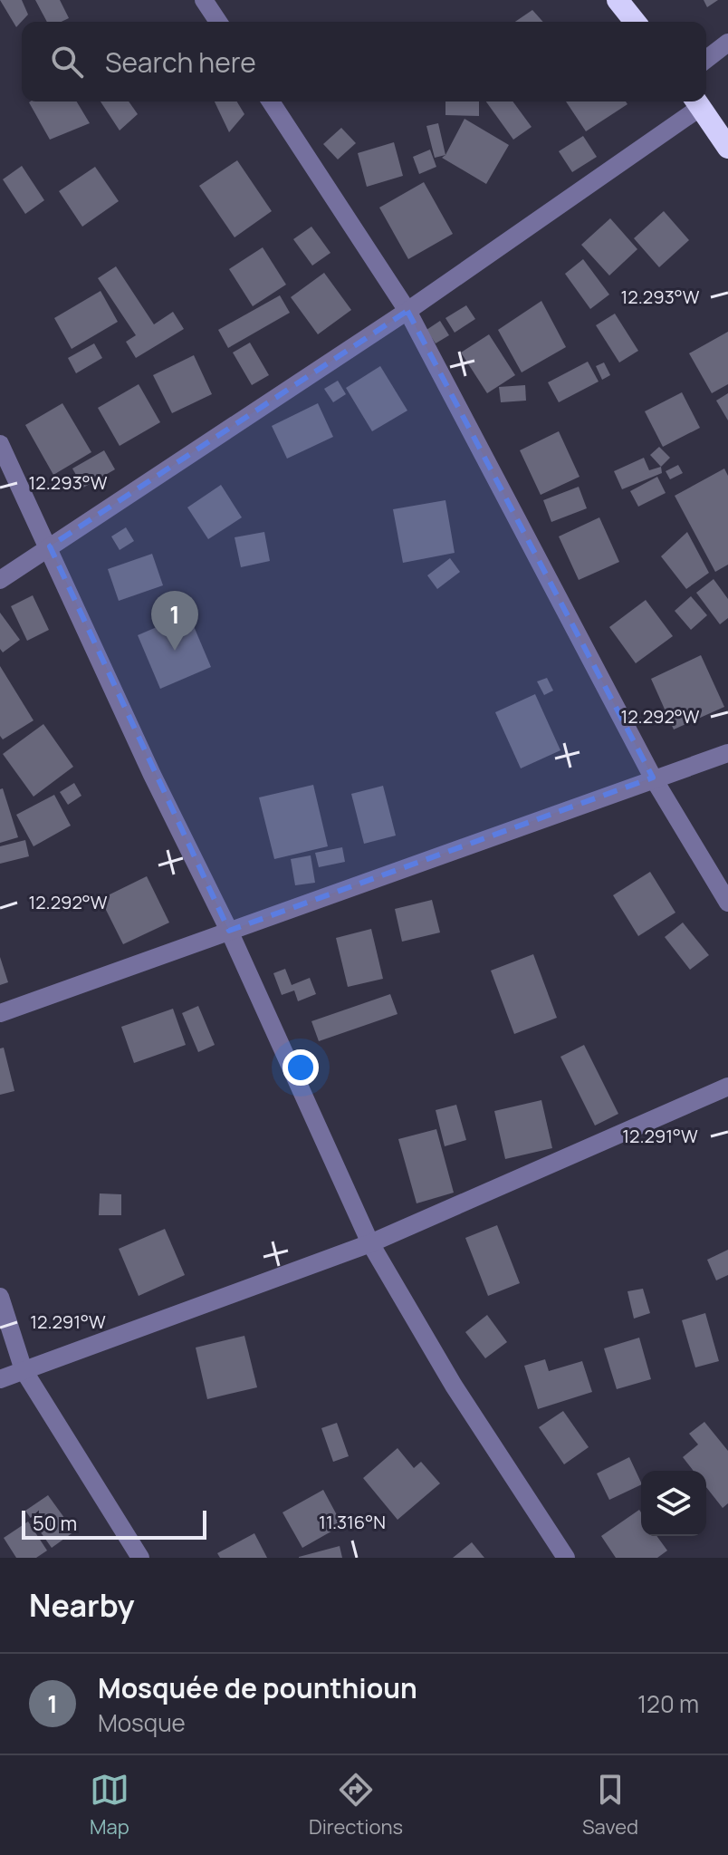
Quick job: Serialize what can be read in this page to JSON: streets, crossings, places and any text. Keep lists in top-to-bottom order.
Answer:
{
  "scale_bar": "50 m",
  "page": {
    "search": "Search here",
    "pins": "1",
    "scale": "50 m",
    "heading": "Nearby",
    "list": [
      {
        "mark": "1",
        "name": "Mosquée de pounthioun",
        "note": "Mosque",
        "value": "120 m"
      }
    ],
    "nav": ["Map", "Directions", "Saved"]
  },
  "coordinates": [
    "12.293°W",
    "12.292°W",
    "12.291°W",
    "11.316°N"
  ]
}
